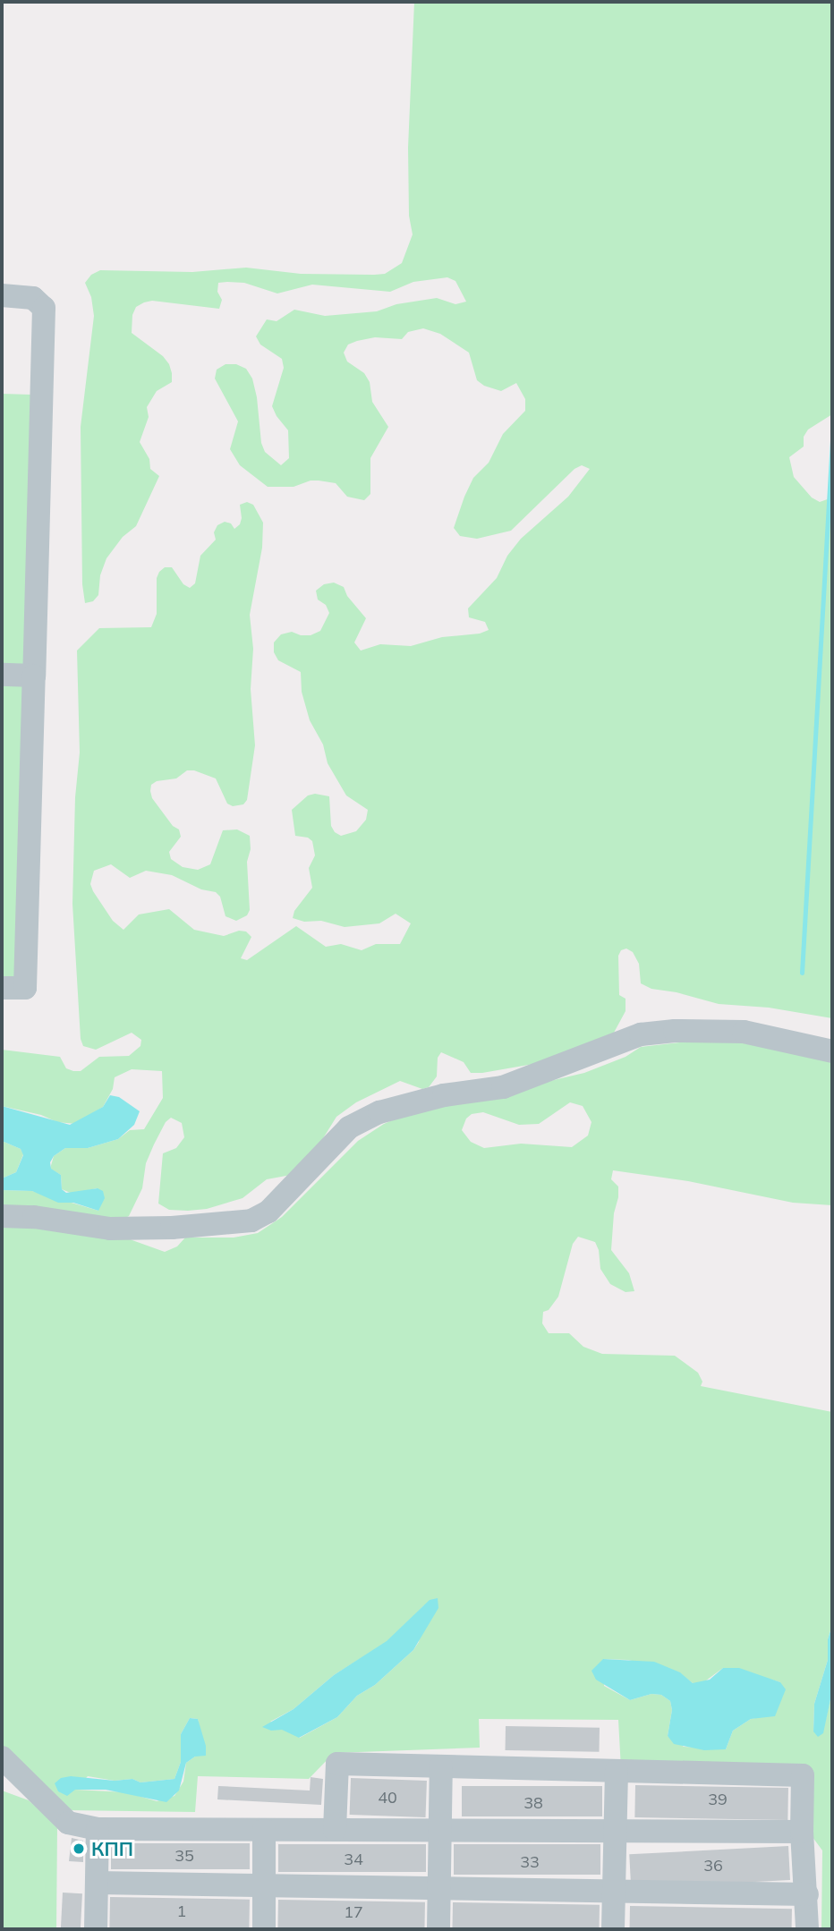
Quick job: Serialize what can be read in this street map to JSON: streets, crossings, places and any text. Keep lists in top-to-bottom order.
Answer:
{
  "places": ["КПП"],
  "house_numbers": [
    "40",
    "39",
    "38",
    "35",
    "34",
    "33",
    "36",
    "1",
    "17"
  ]
}
